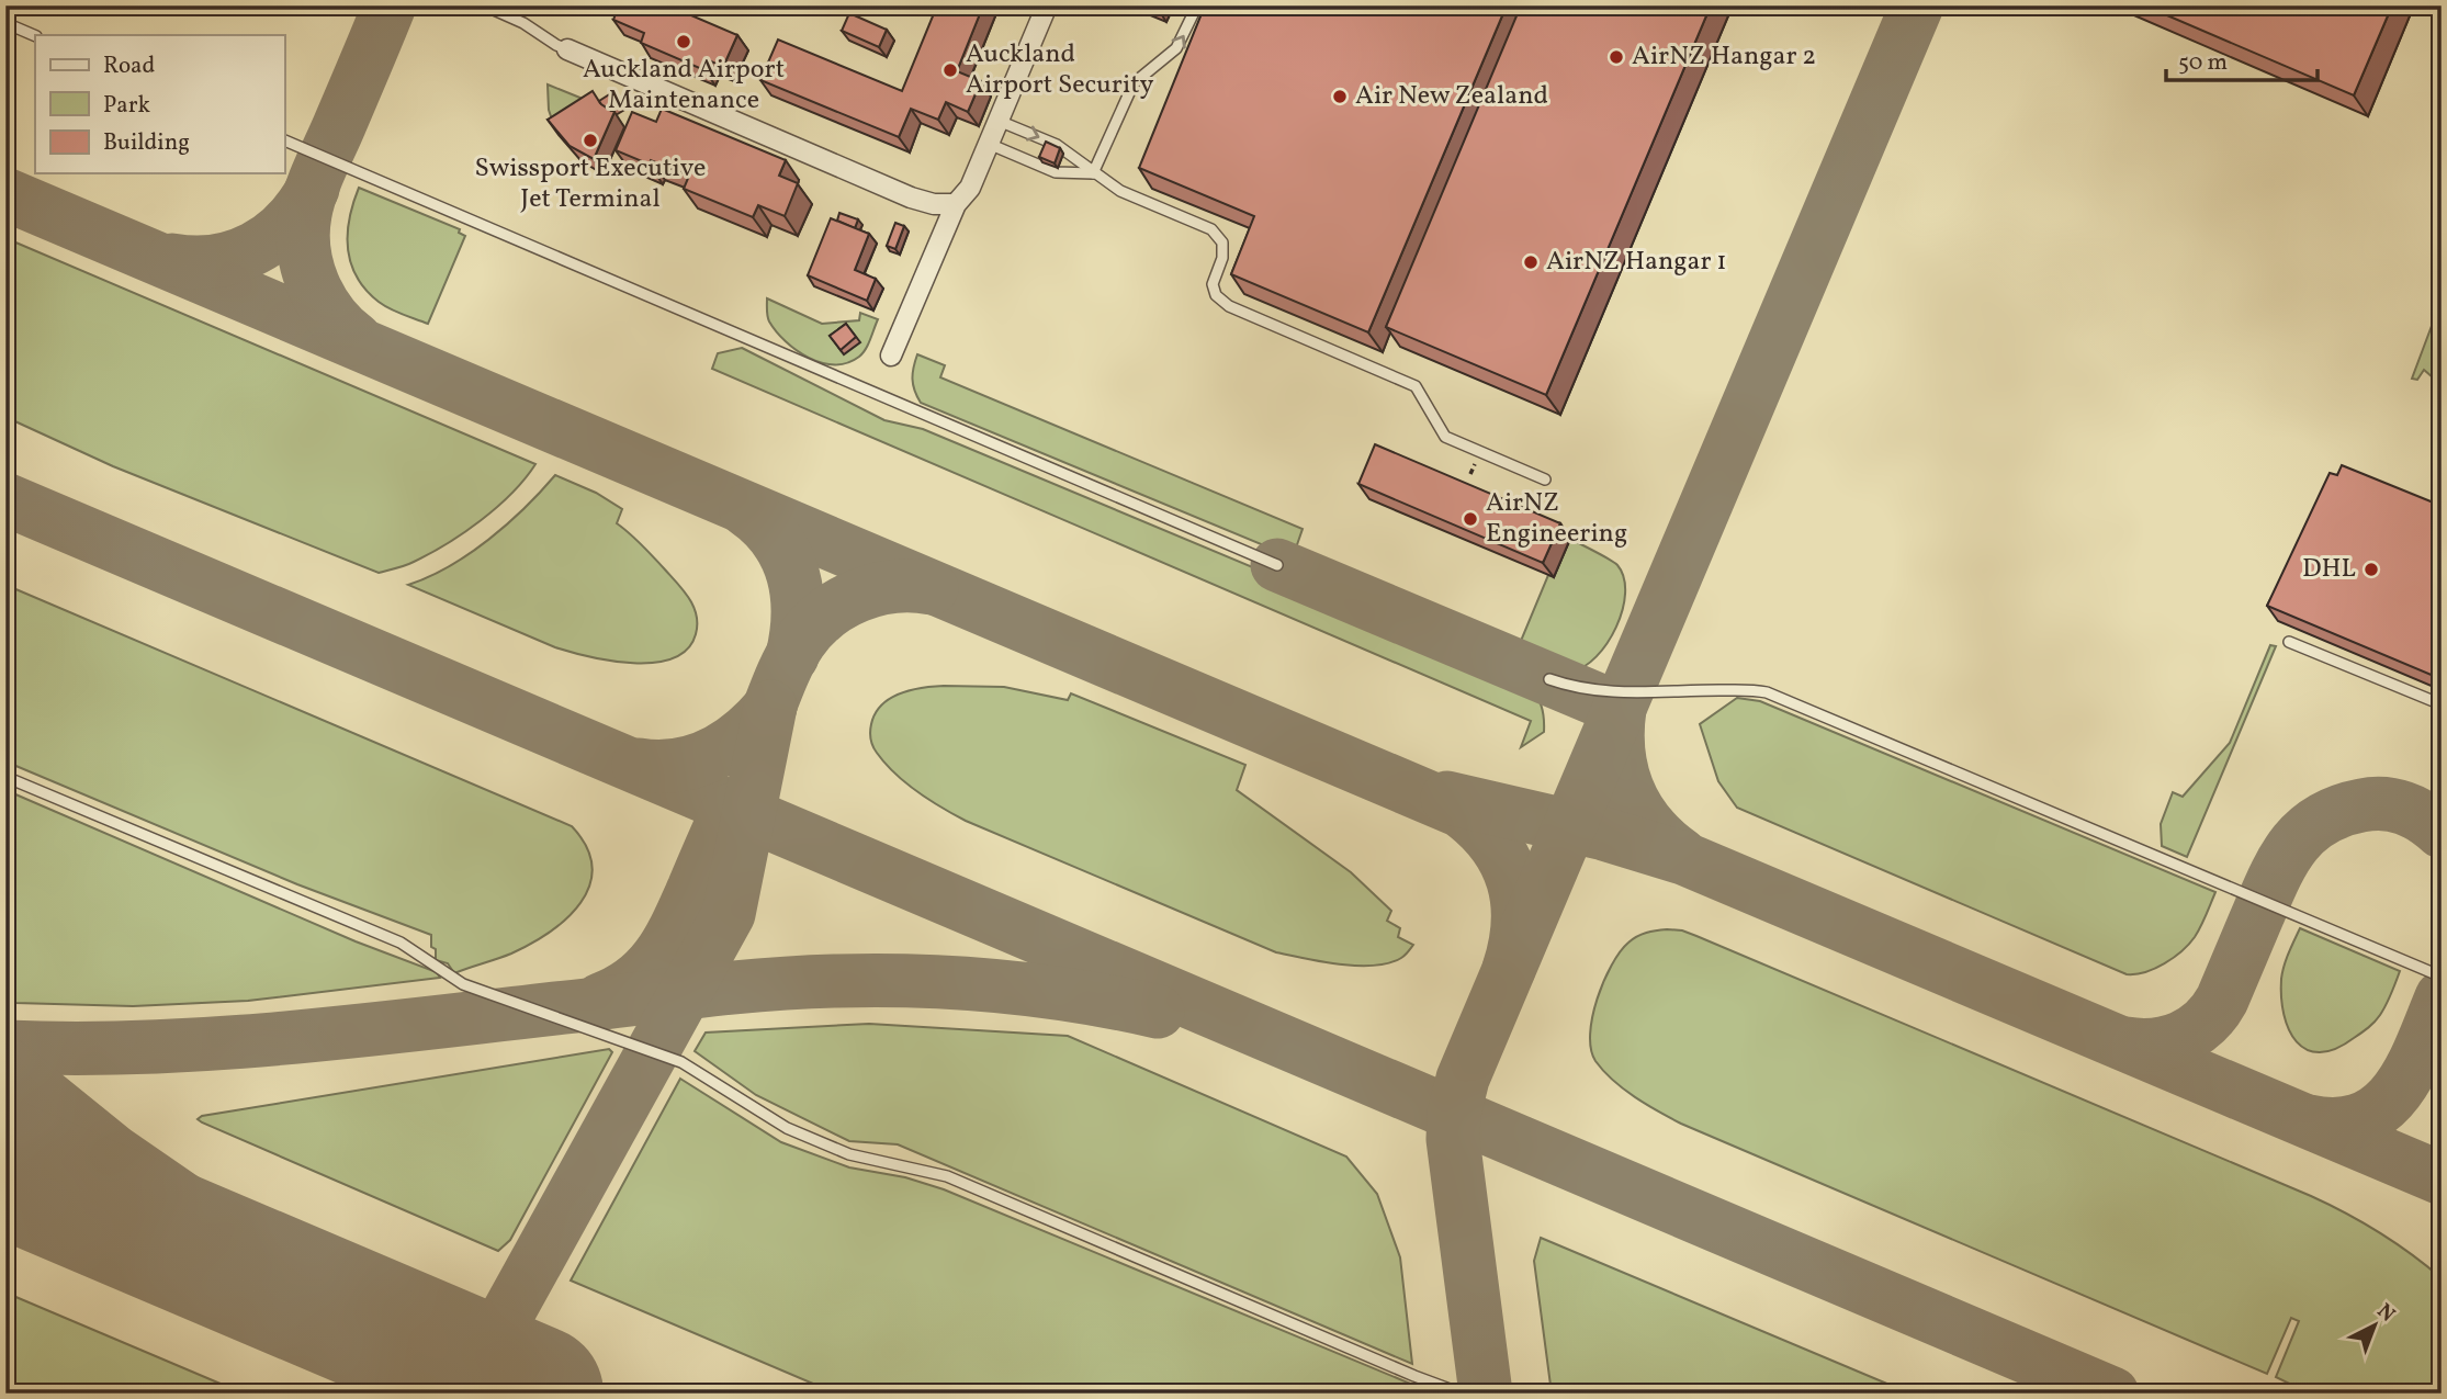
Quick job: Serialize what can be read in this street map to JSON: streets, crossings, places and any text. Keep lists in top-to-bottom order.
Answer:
{
  "places": [
    "Auckland Airport Maintenance",
    "AirNZ Hangar 2",
    "Auckland Airport Security",
    "Air New Zealand",
    "Swissport Executive Jet Terminal",
    "AirNZ Hangar 1",
    "AirNZ Engineering",
    "DHL"
  ],
  "legend": ["Road", "Park", "Building"],
  "scale_bar": "50 m",
  "north": "top right"
}
